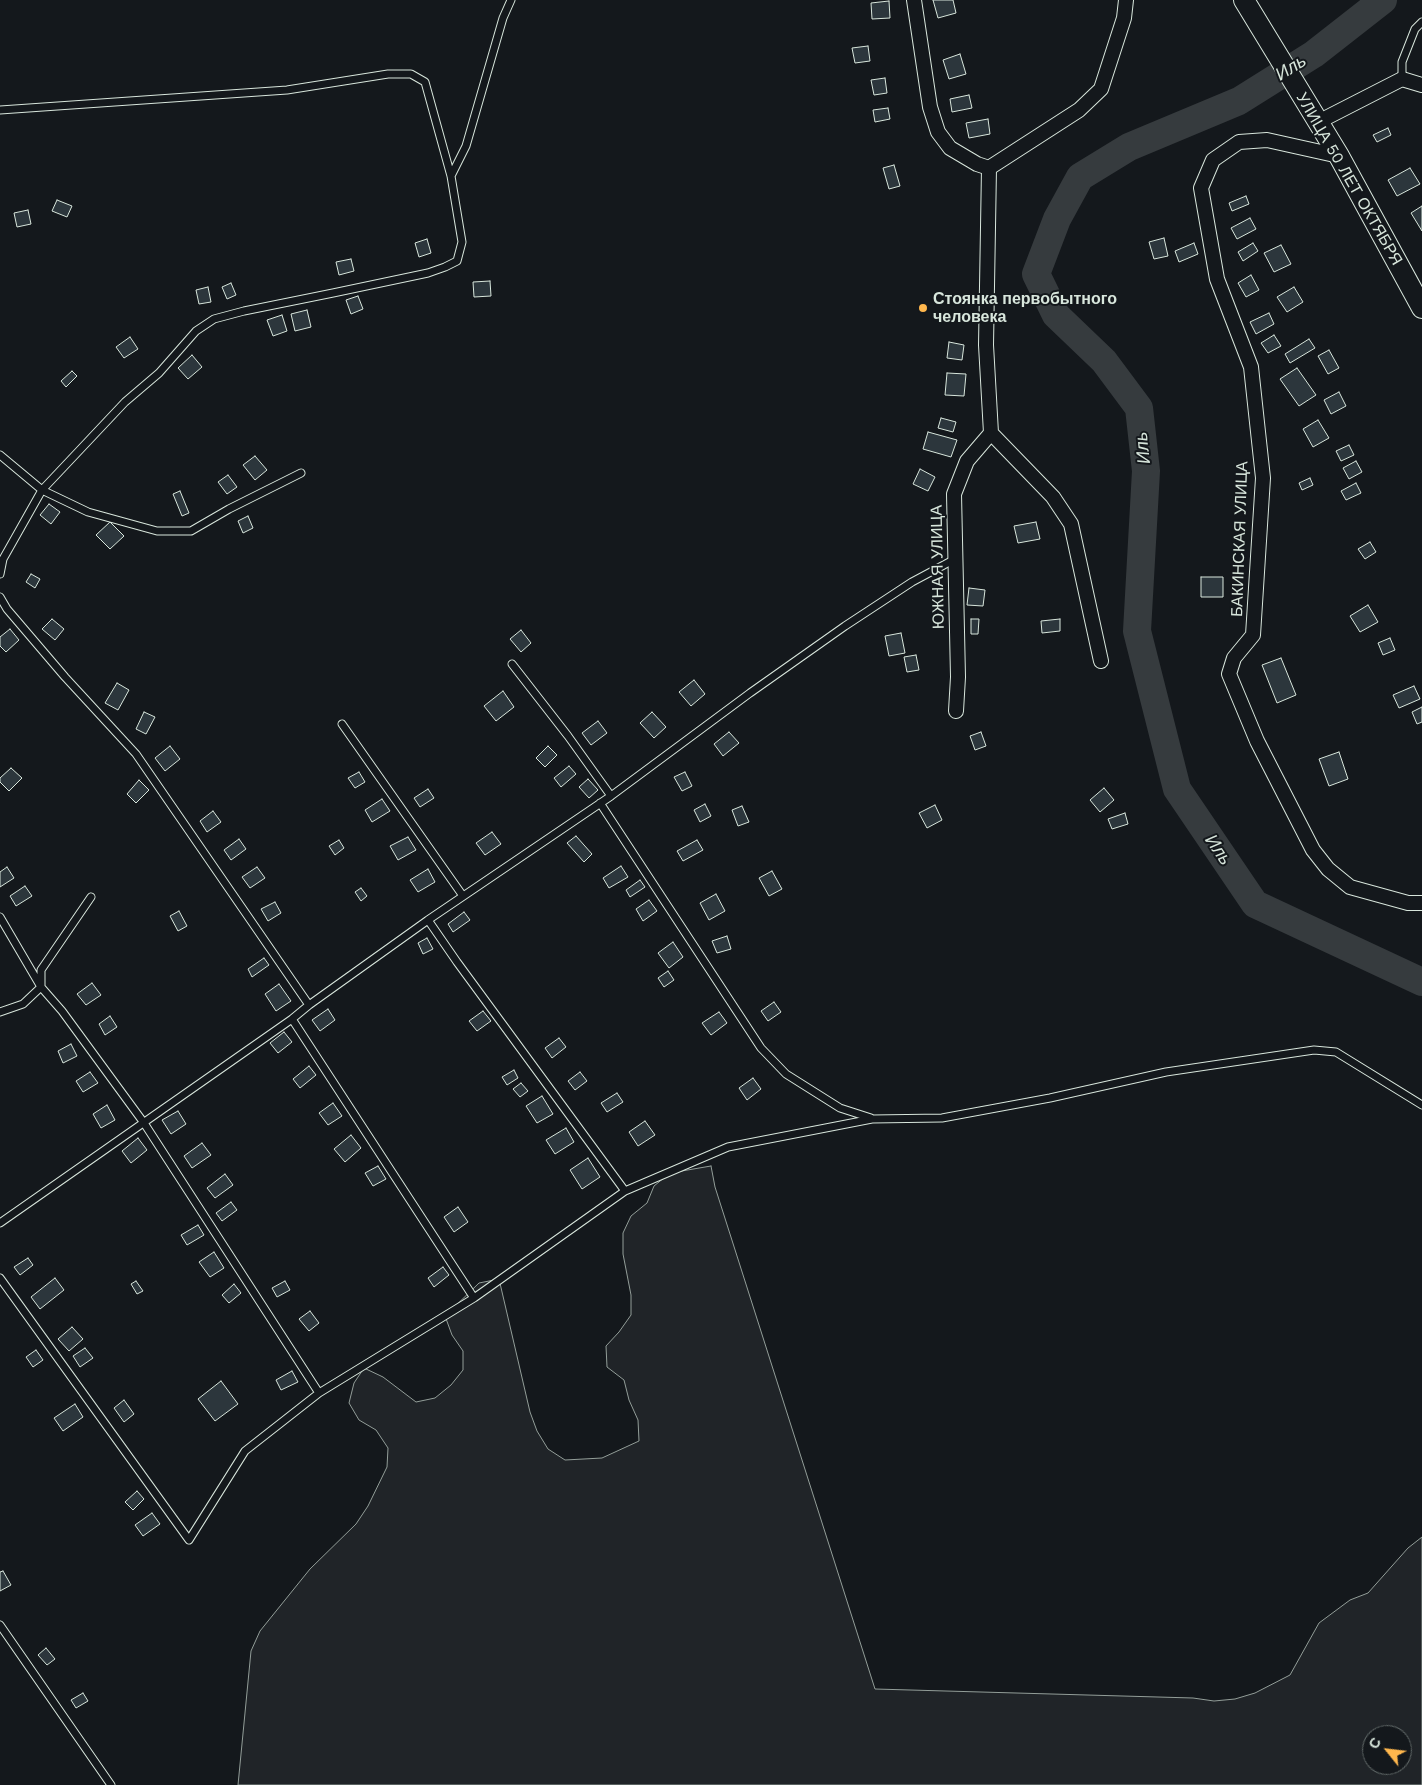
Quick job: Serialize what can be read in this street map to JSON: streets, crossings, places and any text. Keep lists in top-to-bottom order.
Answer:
{
  "streets": {
    "street": ["УЛИЦА 50 ЛЕТ ОКТЯБРЯ", "БАКИНСКАЯ УЛИЦА", "ЮЖНАЯ УЛИЦА"]
  },
  "crossings": [
    ["УЛИЦА 50 ЛЕТ ОКТЯБРЯ", "БАКИНСКАЯ УЛИЦА"]
  ],
  "water": ["Иль"],
  "places": ["Стоянка первобытного человека"],
  "north": "top left"
}
